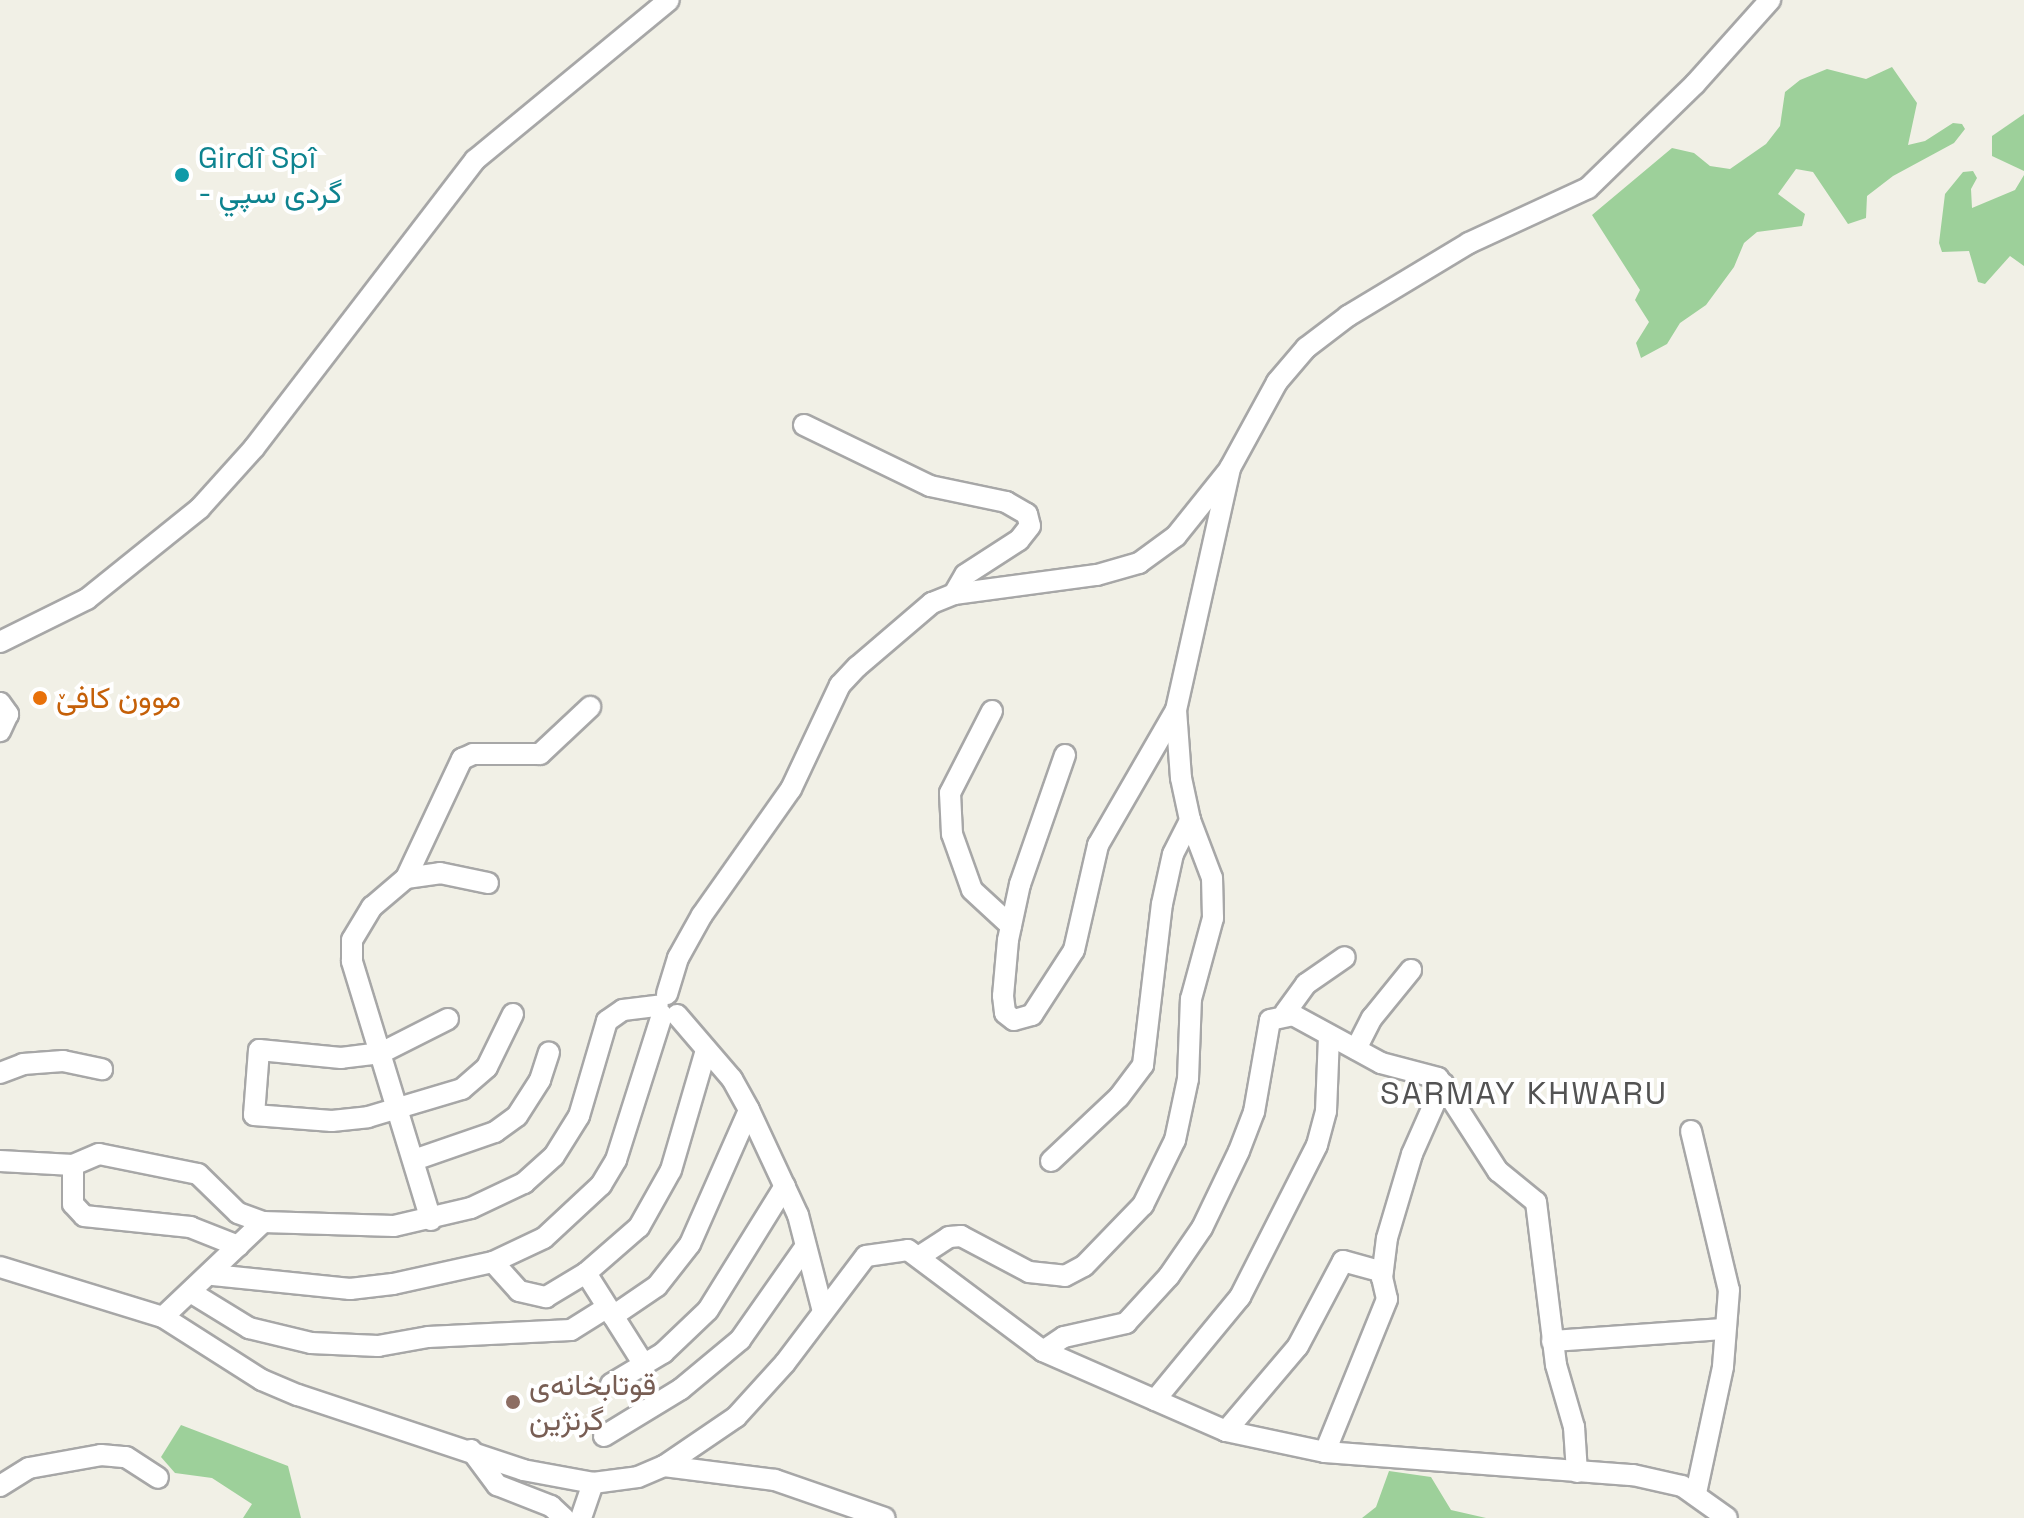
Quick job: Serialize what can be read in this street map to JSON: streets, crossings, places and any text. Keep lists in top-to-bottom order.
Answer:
{
  "districts": ["SARMAY KHWARU"],
  "places": ["Girdî Spî - گردی سپي", "موون کافێ", "قوتابخانەی گرنژین"]
}
